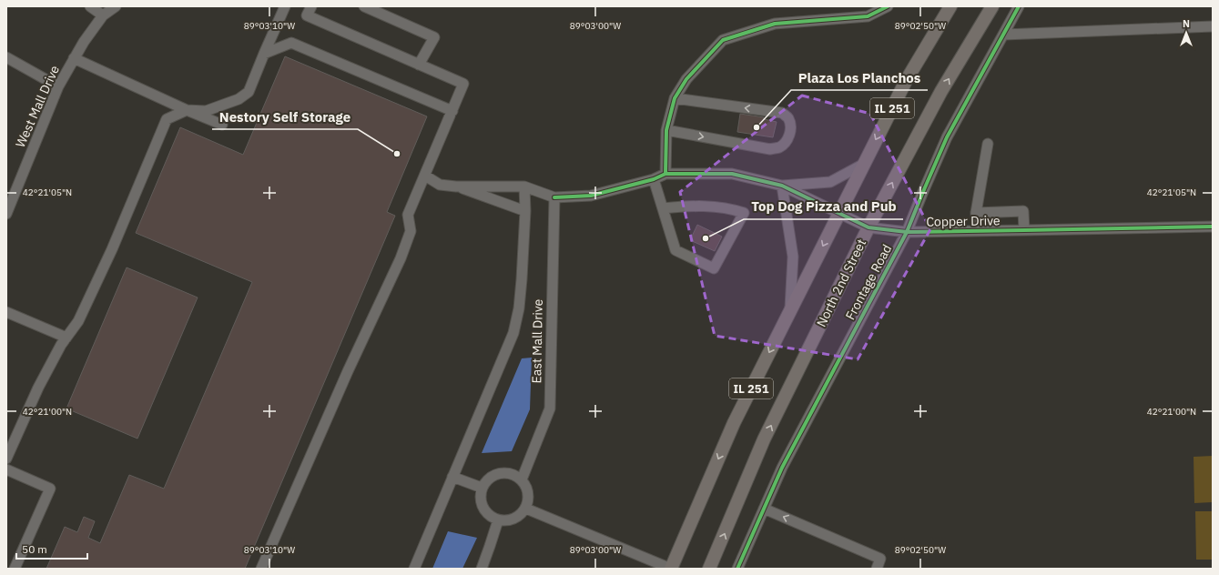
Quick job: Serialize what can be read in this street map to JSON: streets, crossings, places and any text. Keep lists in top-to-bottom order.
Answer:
{
  "streets": {
    "main road": ["IL 251", "North 2nd Street"],
    "street": [
      "West Mall Drive",
      "Copper Drive",
      "Frontage Road",
      "East Mall Drive"
    ]
  },
  "crossings": [
    ["IL 251", "Copper Drive"],
    ["Copper Drive", "Frontage Road"],
    ["Copper Drive", "North 2nd Street"],
    ["Copper Drive", "East Mall Drive"]
  ],
  "places": ["Plaza Los Planchos", "Nestory Self Storage", "Top Dog Pizza and Pub"],
  "scale_bar": "50 m",
  "north": "top",
  "coordinates": [
    "89°03'10\"W",
    "89°03'00\"W",
    "89°02'50\"W",
    "42°21'05\"N",
    "42°21'00\"N"
  ]
}
